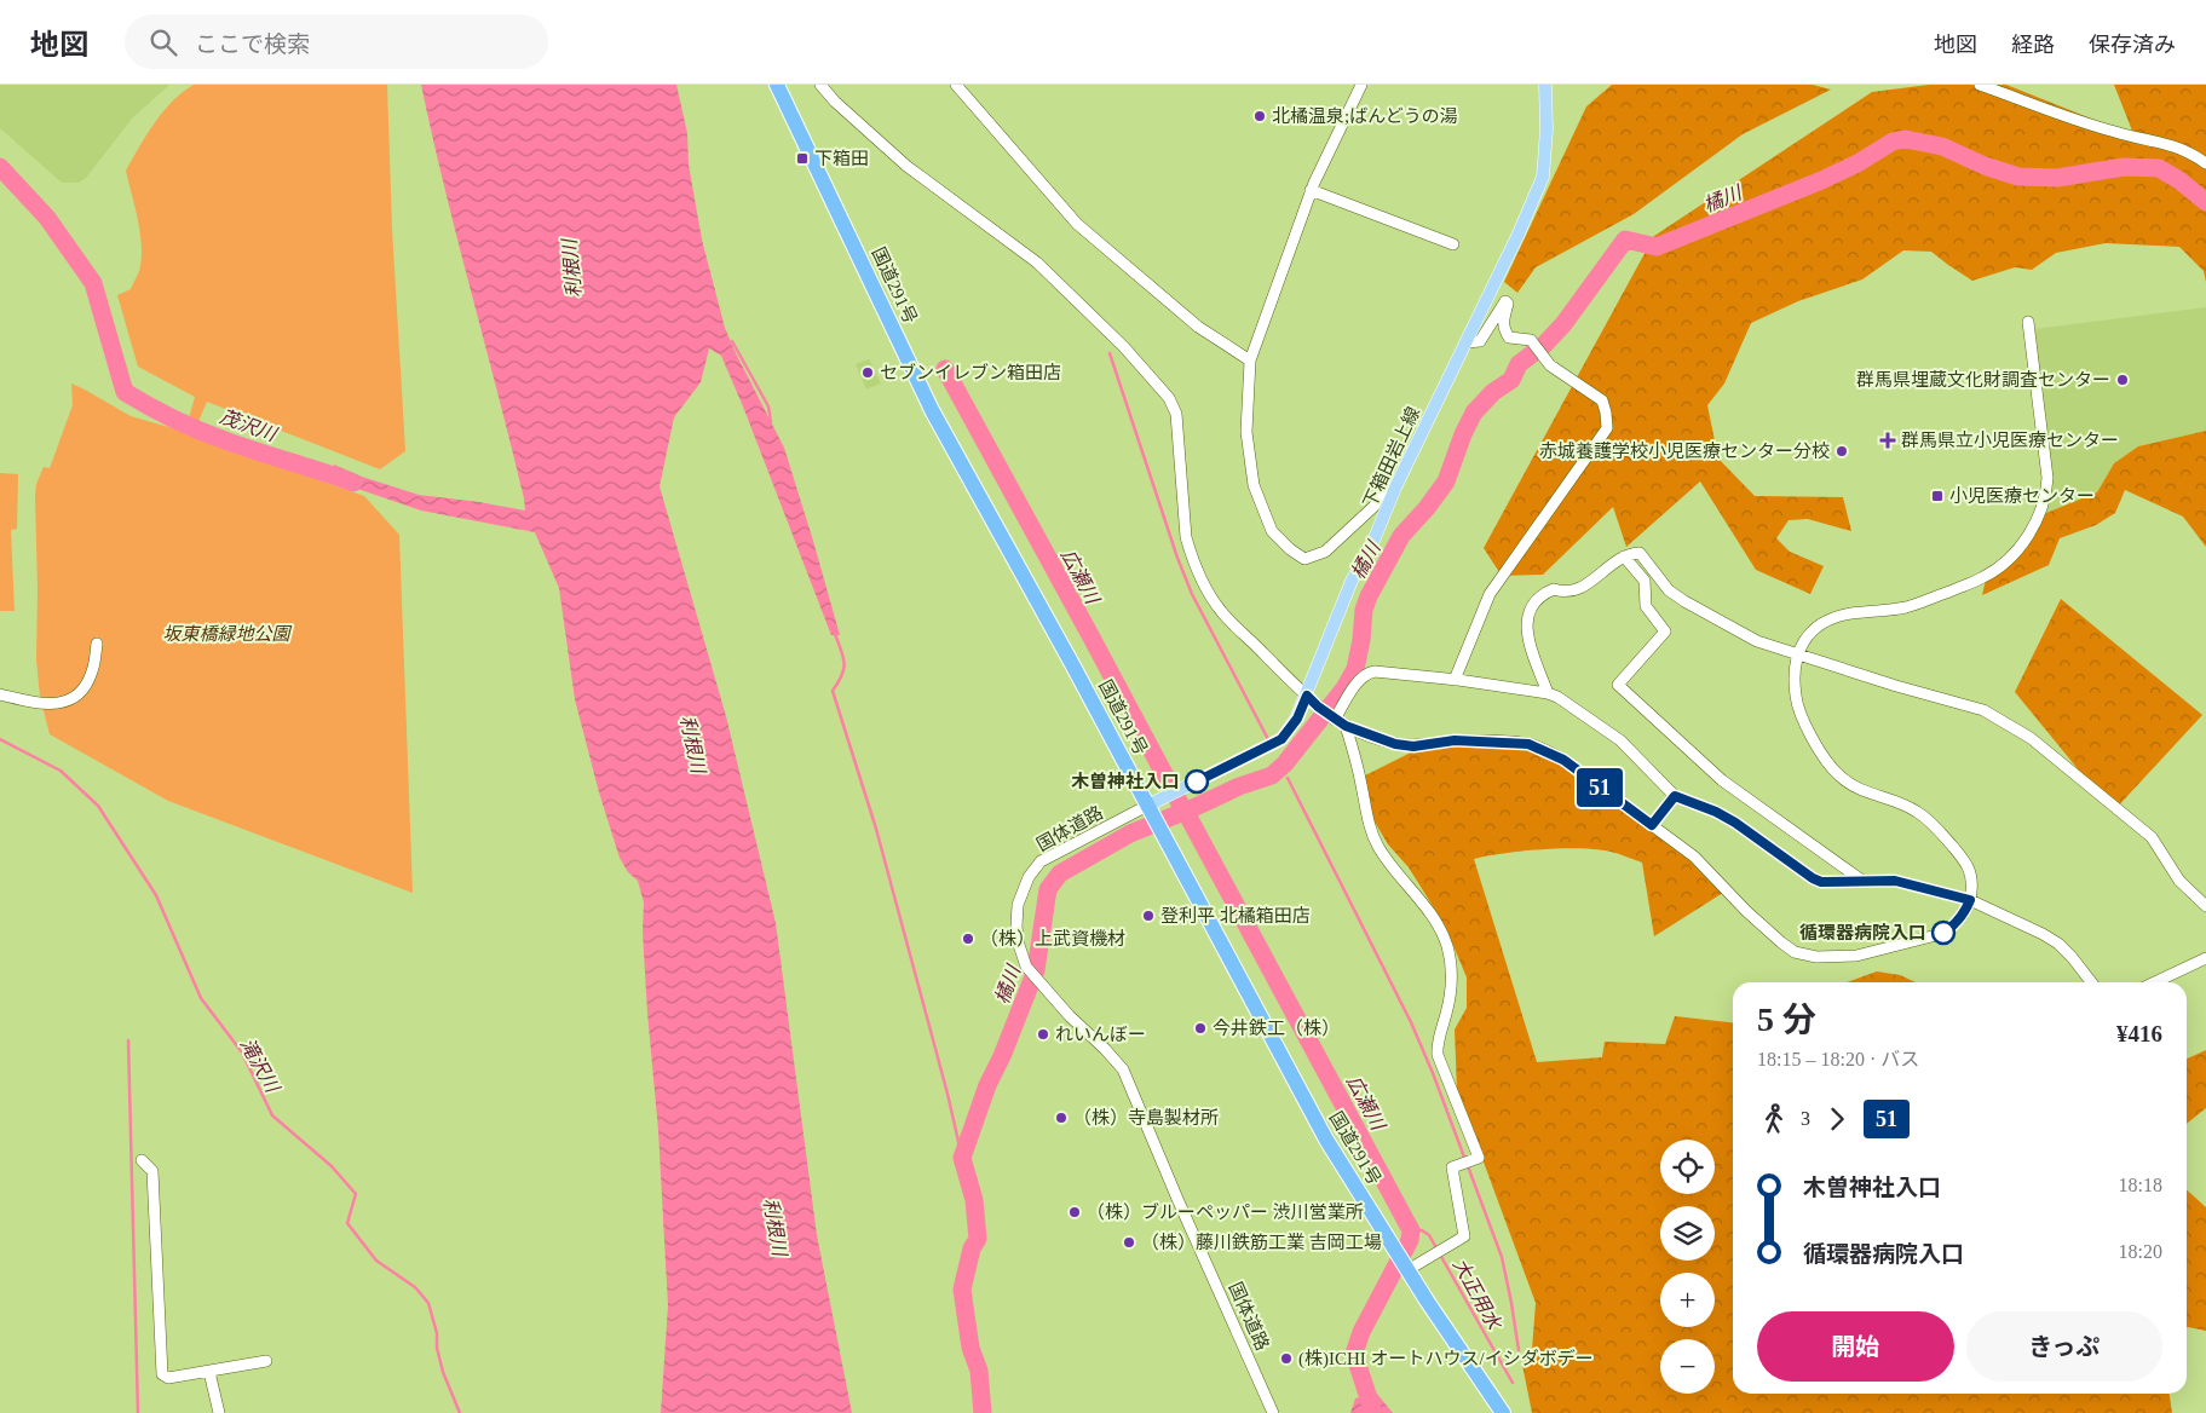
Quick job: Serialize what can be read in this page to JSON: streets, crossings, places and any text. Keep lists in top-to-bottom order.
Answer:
{
  "streets": {
    "highway": ["国道291号"],
    "main road": ["下箱田岩上線"],
    "street": ["国体道路"]
  },
  "crossings": [
    ["国道291号", "下箱田岩上線"],
    ["国道291号", "国体道路"],
    ["下箱田岩上線", "国体道路"]
  ],
  "water": [
    "橘川",
    "利根川",
    "茂沢川",
    "広瀬川",
    "滝沢川",
    "大正用水"
  ],
  "parks": ["坂東橋緑地公園"],
  "places": {
    "other": [
      "北橘温泉;ばんどうの湯",
      "セブンイレブン箱田店",
      "群馬県埋蔵文化財調査センター",
      "赤城養護学校小児医療センター分校",
      "木曽神社入口",
      "登利平 北橘箱田店",
      "循環器病院入口",
      "（株）上武資機材",
      "今井鉄工（株）",
      "れいんぼー",
      "（株）寺島製材所",
      "（株）ブルーペッパー 渋川営業所",
      "（株）藤川鉄筋工業 吉岡工場",
      "(株)ICHI オートハウス/イシダボデー"
    ],
    "transit": ["下箱田", "小児医療センター"],
    "health": ["群馬県立小児医療センター"]
  },
  "lines": ["bus line 51"],
  "page": {
    "header": "地図",
    "search": "ここで検索",
    "nav": ["地図", "経路", "保存済み"],
    "on_map": "51",
    "heading": ["5 分", "18:15 – 18:20 · バス", "¥416"],
    "legs": ["3", "51"],
    "map_buttons": ["+", "−"],
    "list": [
      {
        "name": "木曽神社入口",
        "value": "18:18"
      },
      {
        "name": "循環器病院入口",
        "value": "18:20"
      }
    ],
    "buttons": ["開始", "きっぷ"]
  }
}
